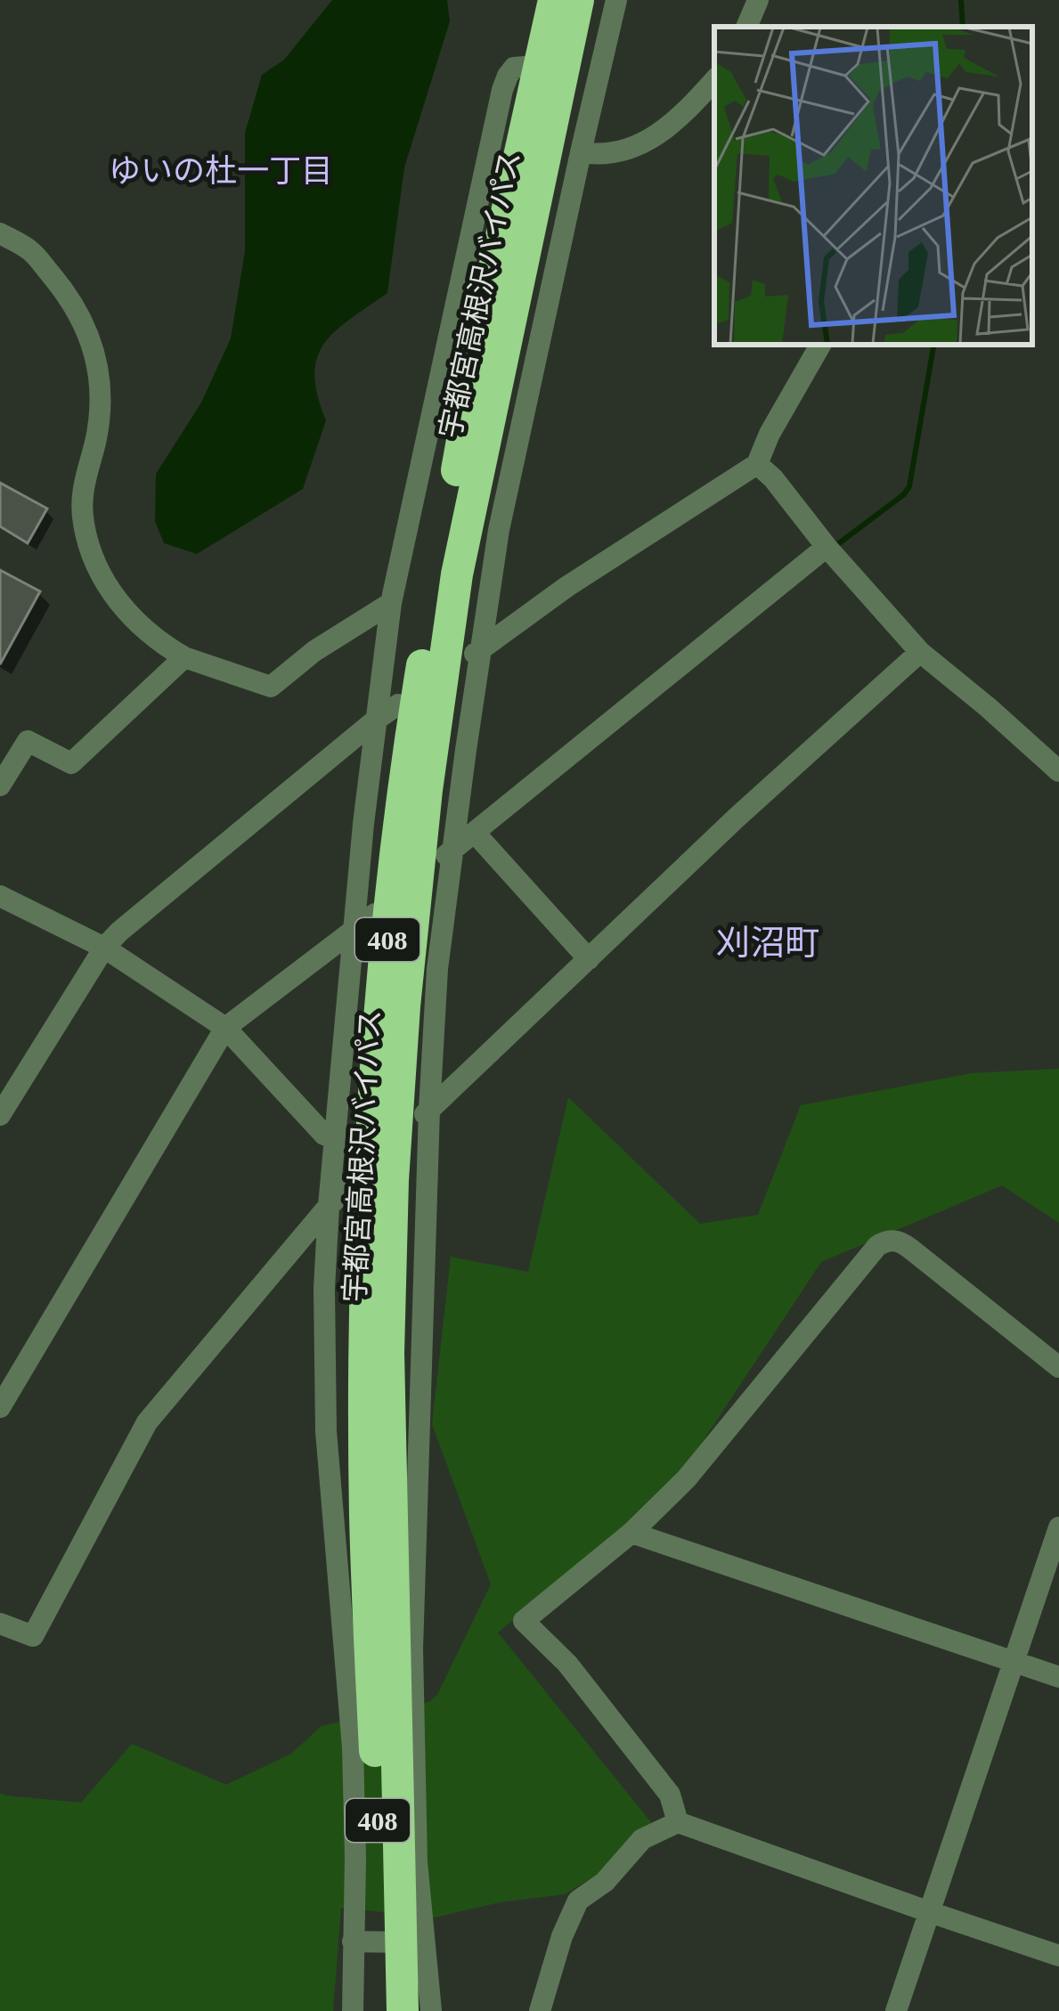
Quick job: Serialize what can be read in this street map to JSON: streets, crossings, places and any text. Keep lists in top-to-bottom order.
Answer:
{
  "streets": {
    "highway": ["宇都宮高根沢バイパス", "408"]
  },
  "crossings": [
    ["宇都宮高根沢バイパス", "408"]
  ],
  "districts": ["ゆいの杜一丁目", "刈沼町"]
}
